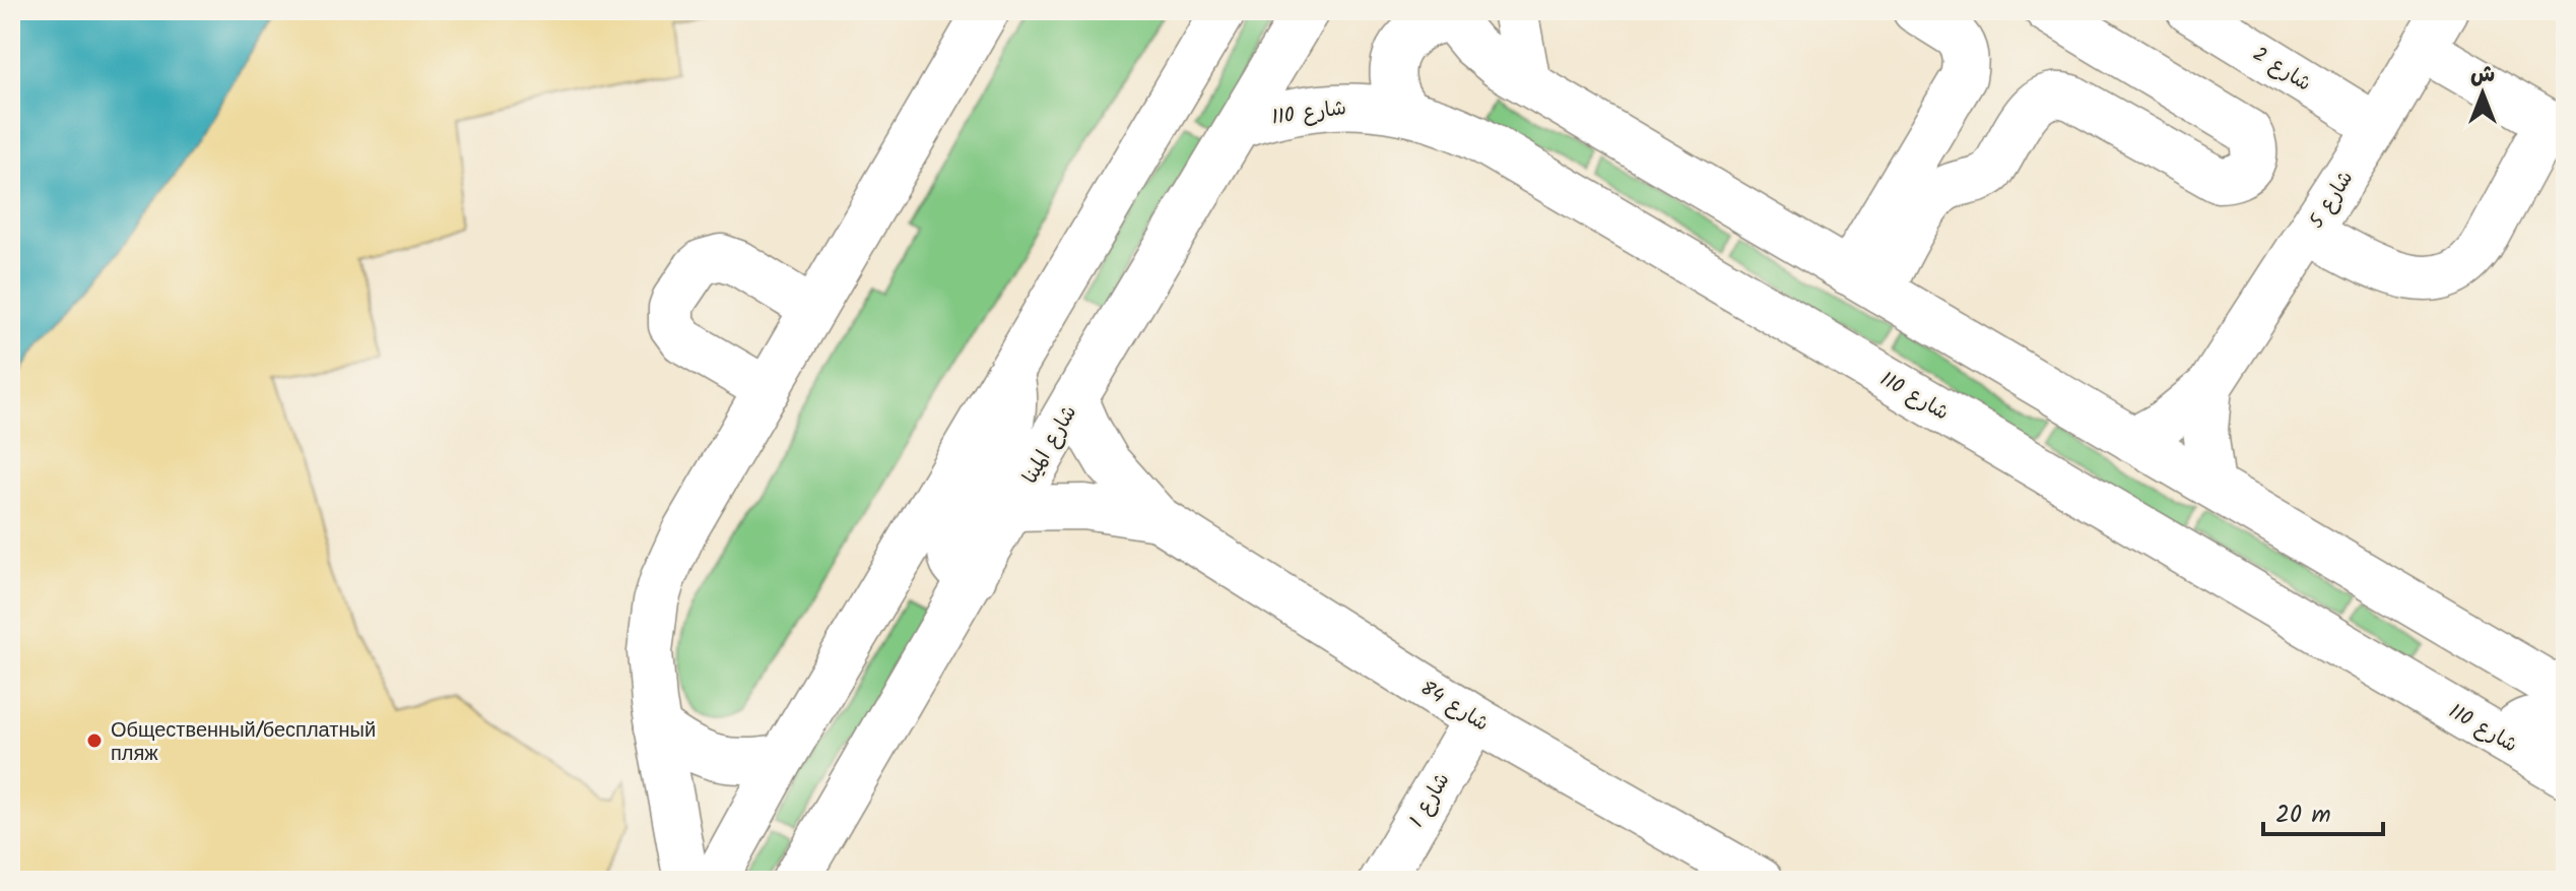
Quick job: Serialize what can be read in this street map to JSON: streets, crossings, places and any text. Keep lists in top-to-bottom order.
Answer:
{
  "streets": {
    "main road": [
      "شارع 2",
      "شارع 110",
      "شارع 5",
      "شارع المينا",
      "شارع 84",
      "شارع 1"
    ]
  },
  "crossings": [
    ["شارع 2", "شارع 5"],
    ["شارع 110", "شارع المينا"],
    ["شارع المينا", "شارع 84"],
    ["شارع 84", "شارع 1"]
  ],
  "places": ["Общественный/бесплатный пляж"],
  "scale_bar": "20 m",
  "north": "top"
}
